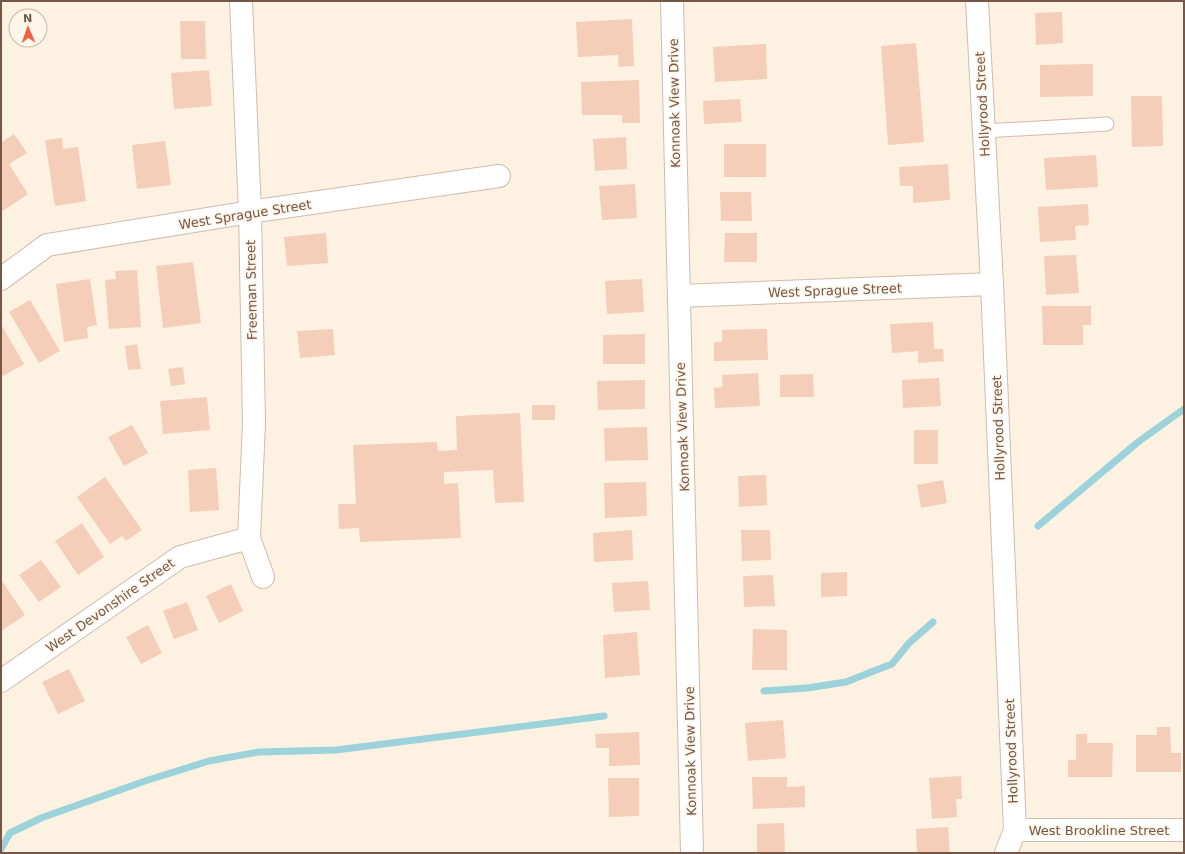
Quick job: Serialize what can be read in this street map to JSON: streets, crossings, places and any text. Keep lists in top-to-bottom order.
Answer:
{
  "streets": {
    "street": [
      "Konnoak View Drive",
      "Hollyrood Street",
      "West Sprague Street",
      "Freeman Street",
      "West Devonshire Street",
      "West Brookline Street"
    ]
  },
  "crossings": [
    ["Konnoak View Drive", "West Sprague Street"],
    ["Hollyrood Street", "West Sprague Street"],
    ["Hollyrood Street", "West Brookline Street"],
    ["West Sprague Street", "Freeman Street"],
    ["Freeman Street", "West Devonshire Street"]
  ],
  "north": "top"
}
